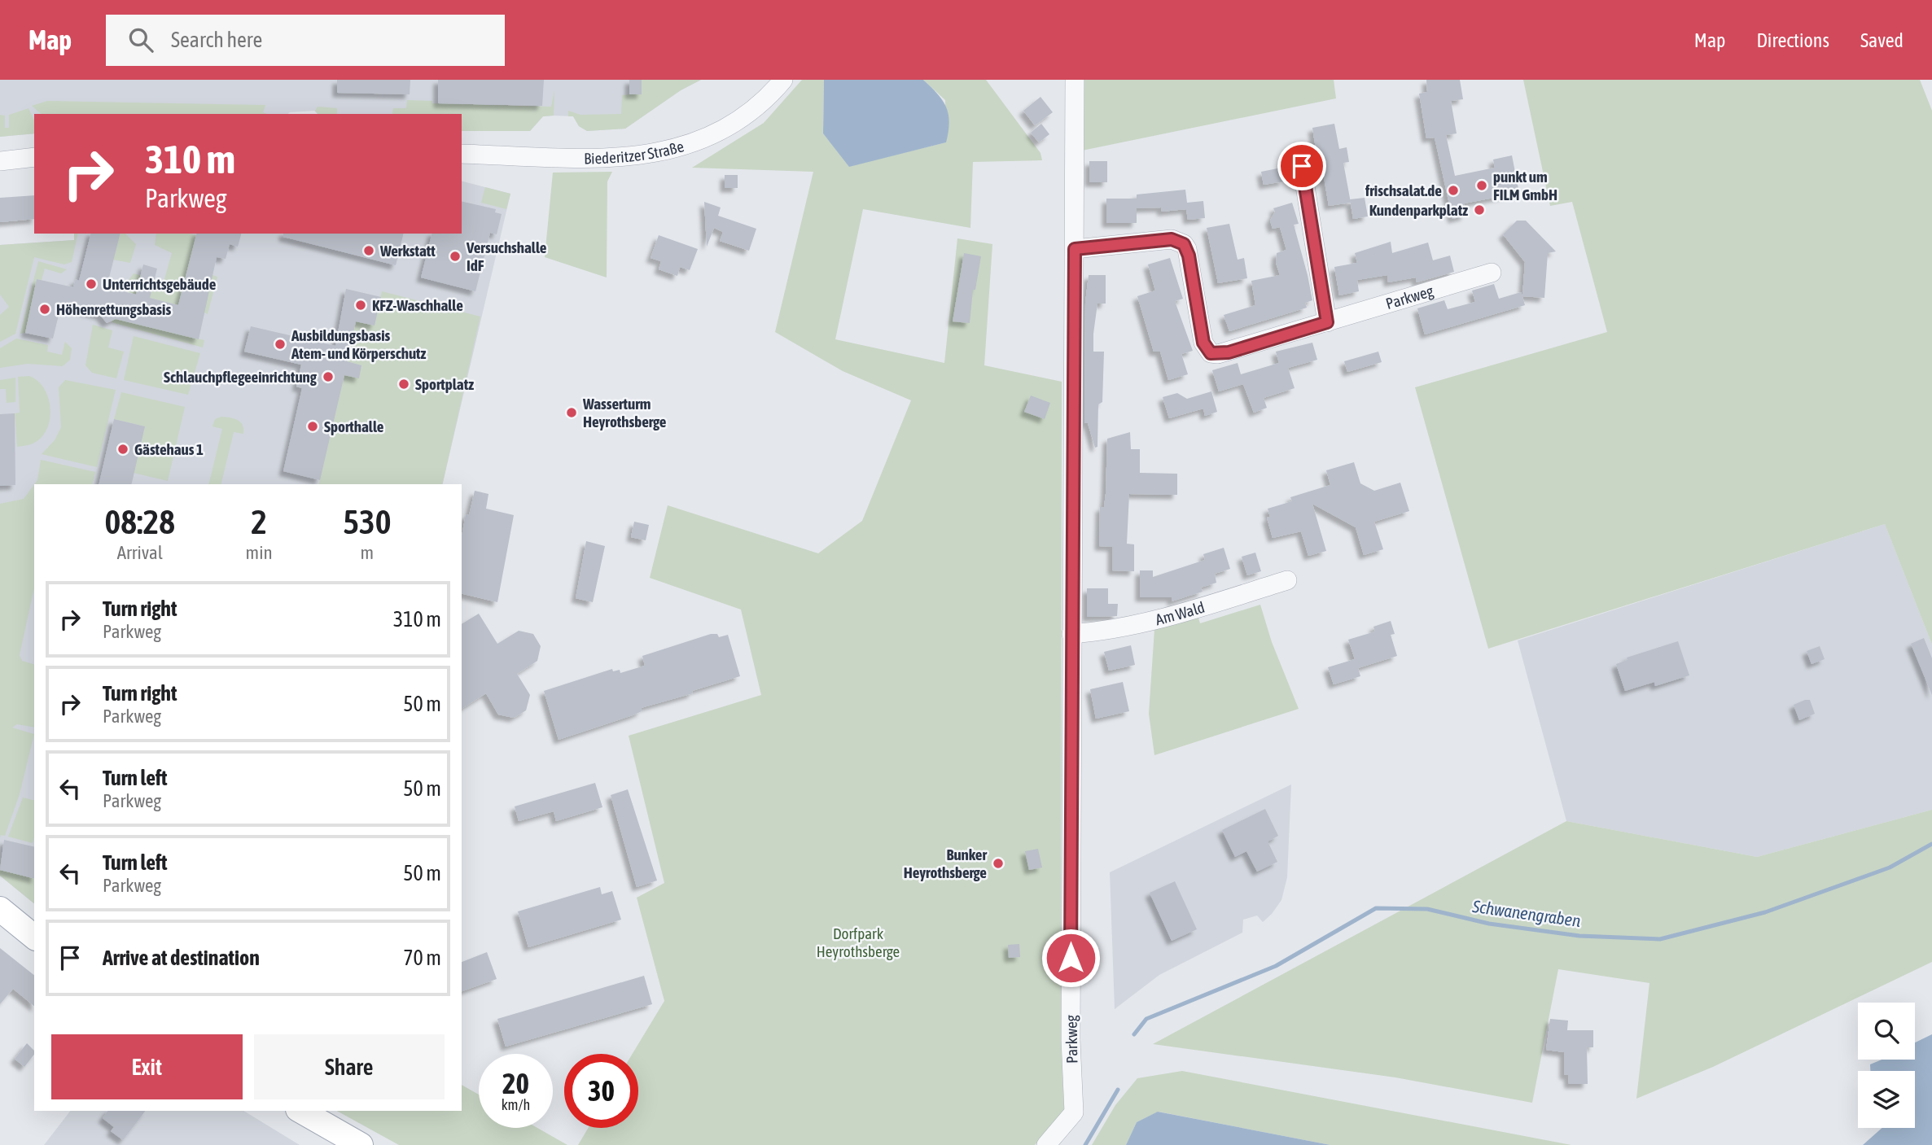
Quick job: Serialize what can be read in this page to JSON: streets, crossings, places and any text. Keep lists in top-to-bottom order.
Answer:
{
  "streets": {
    "street": ["Biederitzer Straße", "Parkweg", "Am Wald"]
  },
  "crossings": [
    ["Parkweg", "Am Wald"]
  ],
  "water": ["Schwanengraben"],
  "parks": ["Dorfpark Heyrothsberge"],
  "places": [
    "punkt um FILM GmbH",
    "frischsalat.de",
    "Kundenparkplatz",
    "Werkstatt",
    "Versuchshalle IdF",
    "Unterrichtsgebäude",
    "KFZ-Waschhalle",
    "Höhenrettungsbasis",
    "Ausbildungsbasis Atem- und Körperschutz",
    "Schlauchpflegeeinrichtung",
    "Sportplatz",
    "Wasserturm Heyrothsberge",
    "Sporthalle",
    "Gästehaus 1",
    "Bunker Heyrothsberge"
  ],
  "page": {
    "header": "Map",
    "search": "Search here",
    "nav": ["Map", "Directions", "Saved"],
    "turn": ["310 m", "Parkweg"],
    "eta": [
      "08:28",
      "Arrival",
      "2",
      "min",
      "530",
      "m"
    ],
    "list": [
      {
        "name": "Turn right",
        "note": "Parkweg",
        "value": "310 m"
      },
      {
        "name": "Turn right",
        "note": "Parkweg",
        "value": "50 m"
      },
      {
        "name": "Turn left",
        "note": "Parkweg",
        "value": "50 m"
      },
      {
        "name": "Turn left",
        "note": "Parkweg",
        "value": "50 m"
      },
      {
        "name": "Arrive at destination",
        "value": "70 m"
      }
    ],
    "buttons": ["Exit", "Share"],
    "speed": "20 km/h",
    "limit": "30"
  }
}
